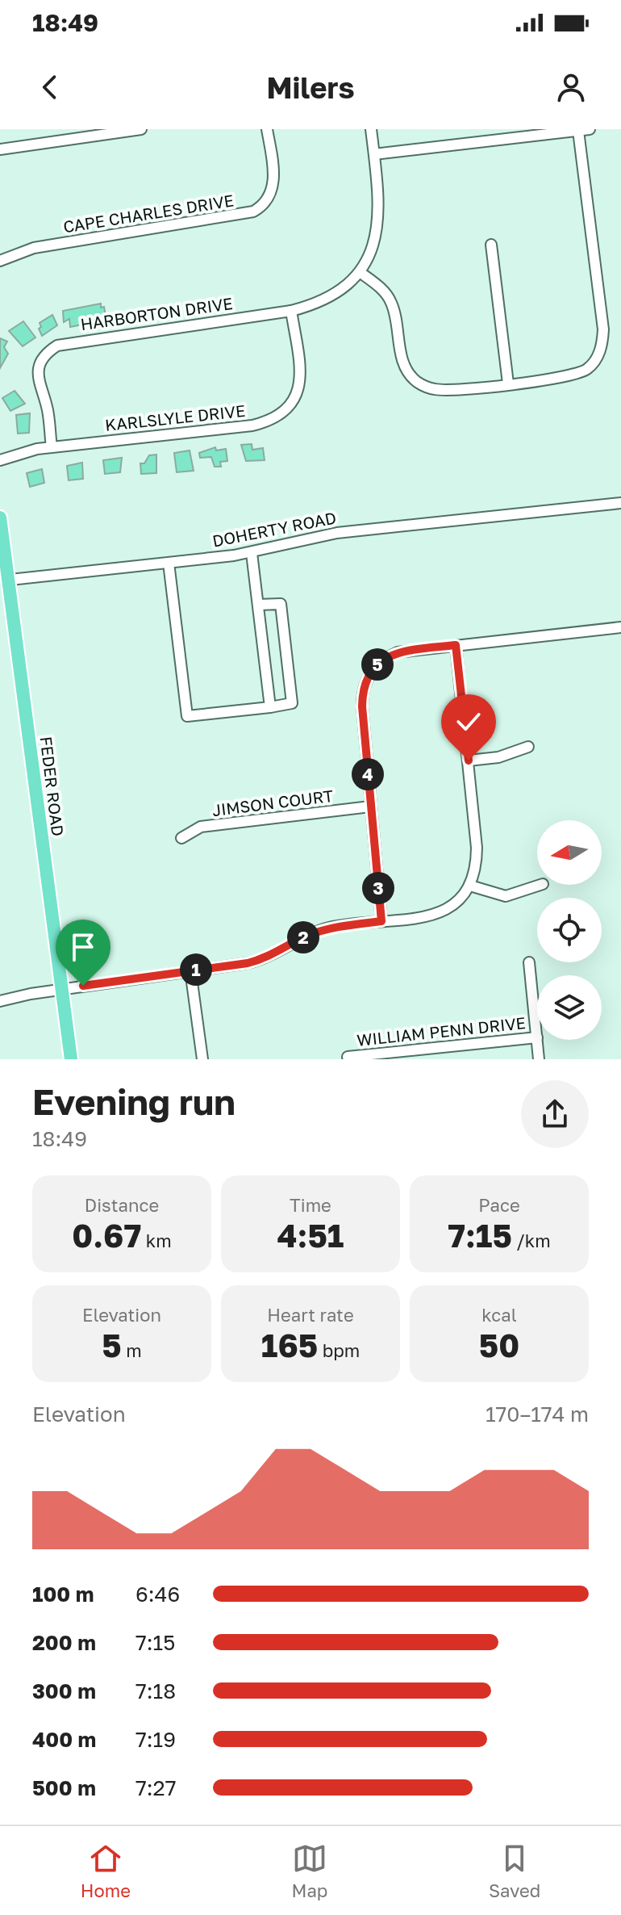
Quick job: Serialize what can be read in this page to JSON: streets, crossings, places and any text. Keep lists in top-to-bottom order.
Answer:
{
  "streets": {
    "main road": ["FEDER ROAD"],
    "street": [
      "CAPE CHARLES DRIVE",
      "HARBORTON DRIVE",
      "KARLSLYLE DRIVE",
      "DOHERTY ROAD",
      "JIMSON COURT",
      "WILLIAM PENN DRIVE"
    ]
  },
  "crossings": [
    ["HARBORTON DRIVE", "KARLSLYLE DRIVE"],
    ["DOHERTY ROAD", "FEDER ROAD"]
  ],
  "north": "left",
  "page": {
    "status": "18:49",
    "header": "Milers",
    "pins": [
      "5",
      "4",
      "3",
      "2",
      "1"
    ],
    "heading": ["Evening run", "18:49"],
    "stats": [
      ["Distance", "0.67 km"],
      ["Time", "4:51"],
      ["Pace", "7:15 /km"],
      ["Elevation", "5 m"],
      ["Heart rate", "165 bpm"],
      ["kcal", "50"]
    ],
    "chart": ["Elevation", "170–174 m"],
    "list": [
      {
        "name": "100 m",
        "note": "6:46"
      },
      {
        "name": "200 m",
        "note": "7:15"
      },
      {
        "name": "300 m",
        "note": "7:18"
      },
      {
        "name": "400 m",
        "note": "7:19"
      },
      {
        "name": "500 m",
        "note": "7:27"
      }
    ],
    "tabs": ["Home", "Map", "Saved"]
  }
}
